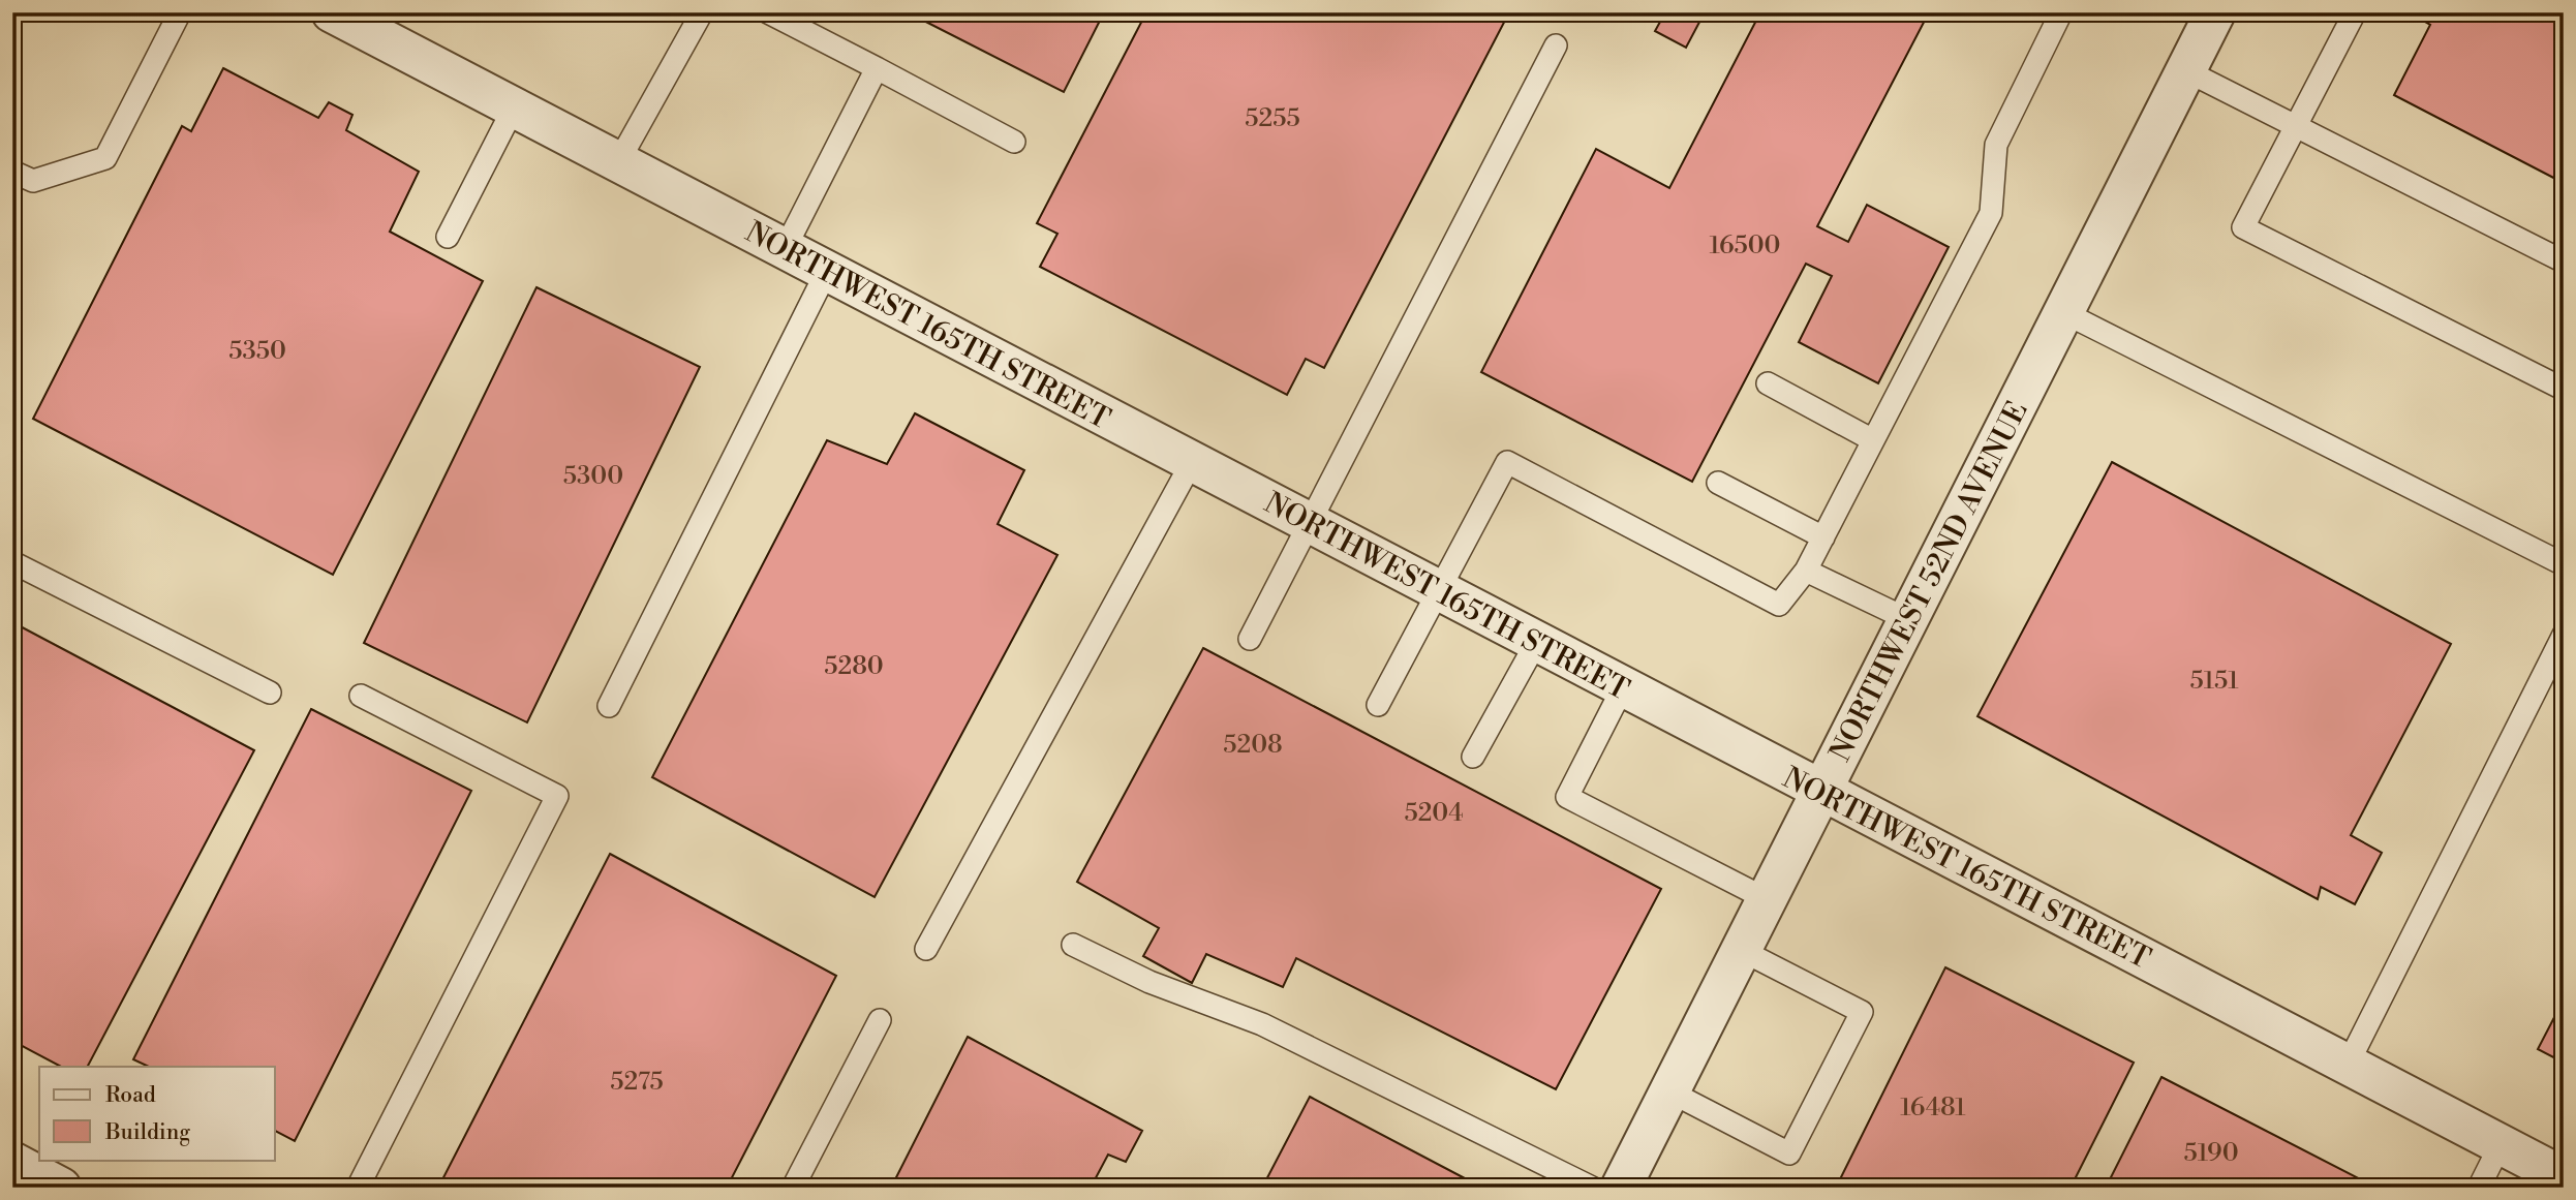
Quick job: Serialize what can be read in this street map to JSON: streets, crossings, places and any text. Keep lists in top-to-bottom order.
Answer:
{
  "streets": {
    "street": ["NORTHWEST 165TH STREET", "NORTHWEST 52ND AVENUE"]
  },
  "crossings": [
    ["NORTHWEST 165TH STREET", "NORTHWEST 52ND AVENUE"]
  ],
  "house_numbers": [
    "5255",
    "16500",
    "5350",
    "5300",
    "5280",
    "5151",
    "5208",
    "5204",
    "5275",
    "16481",
    "5190"
  ],
  "legend": ["Road", "Building"]
}
